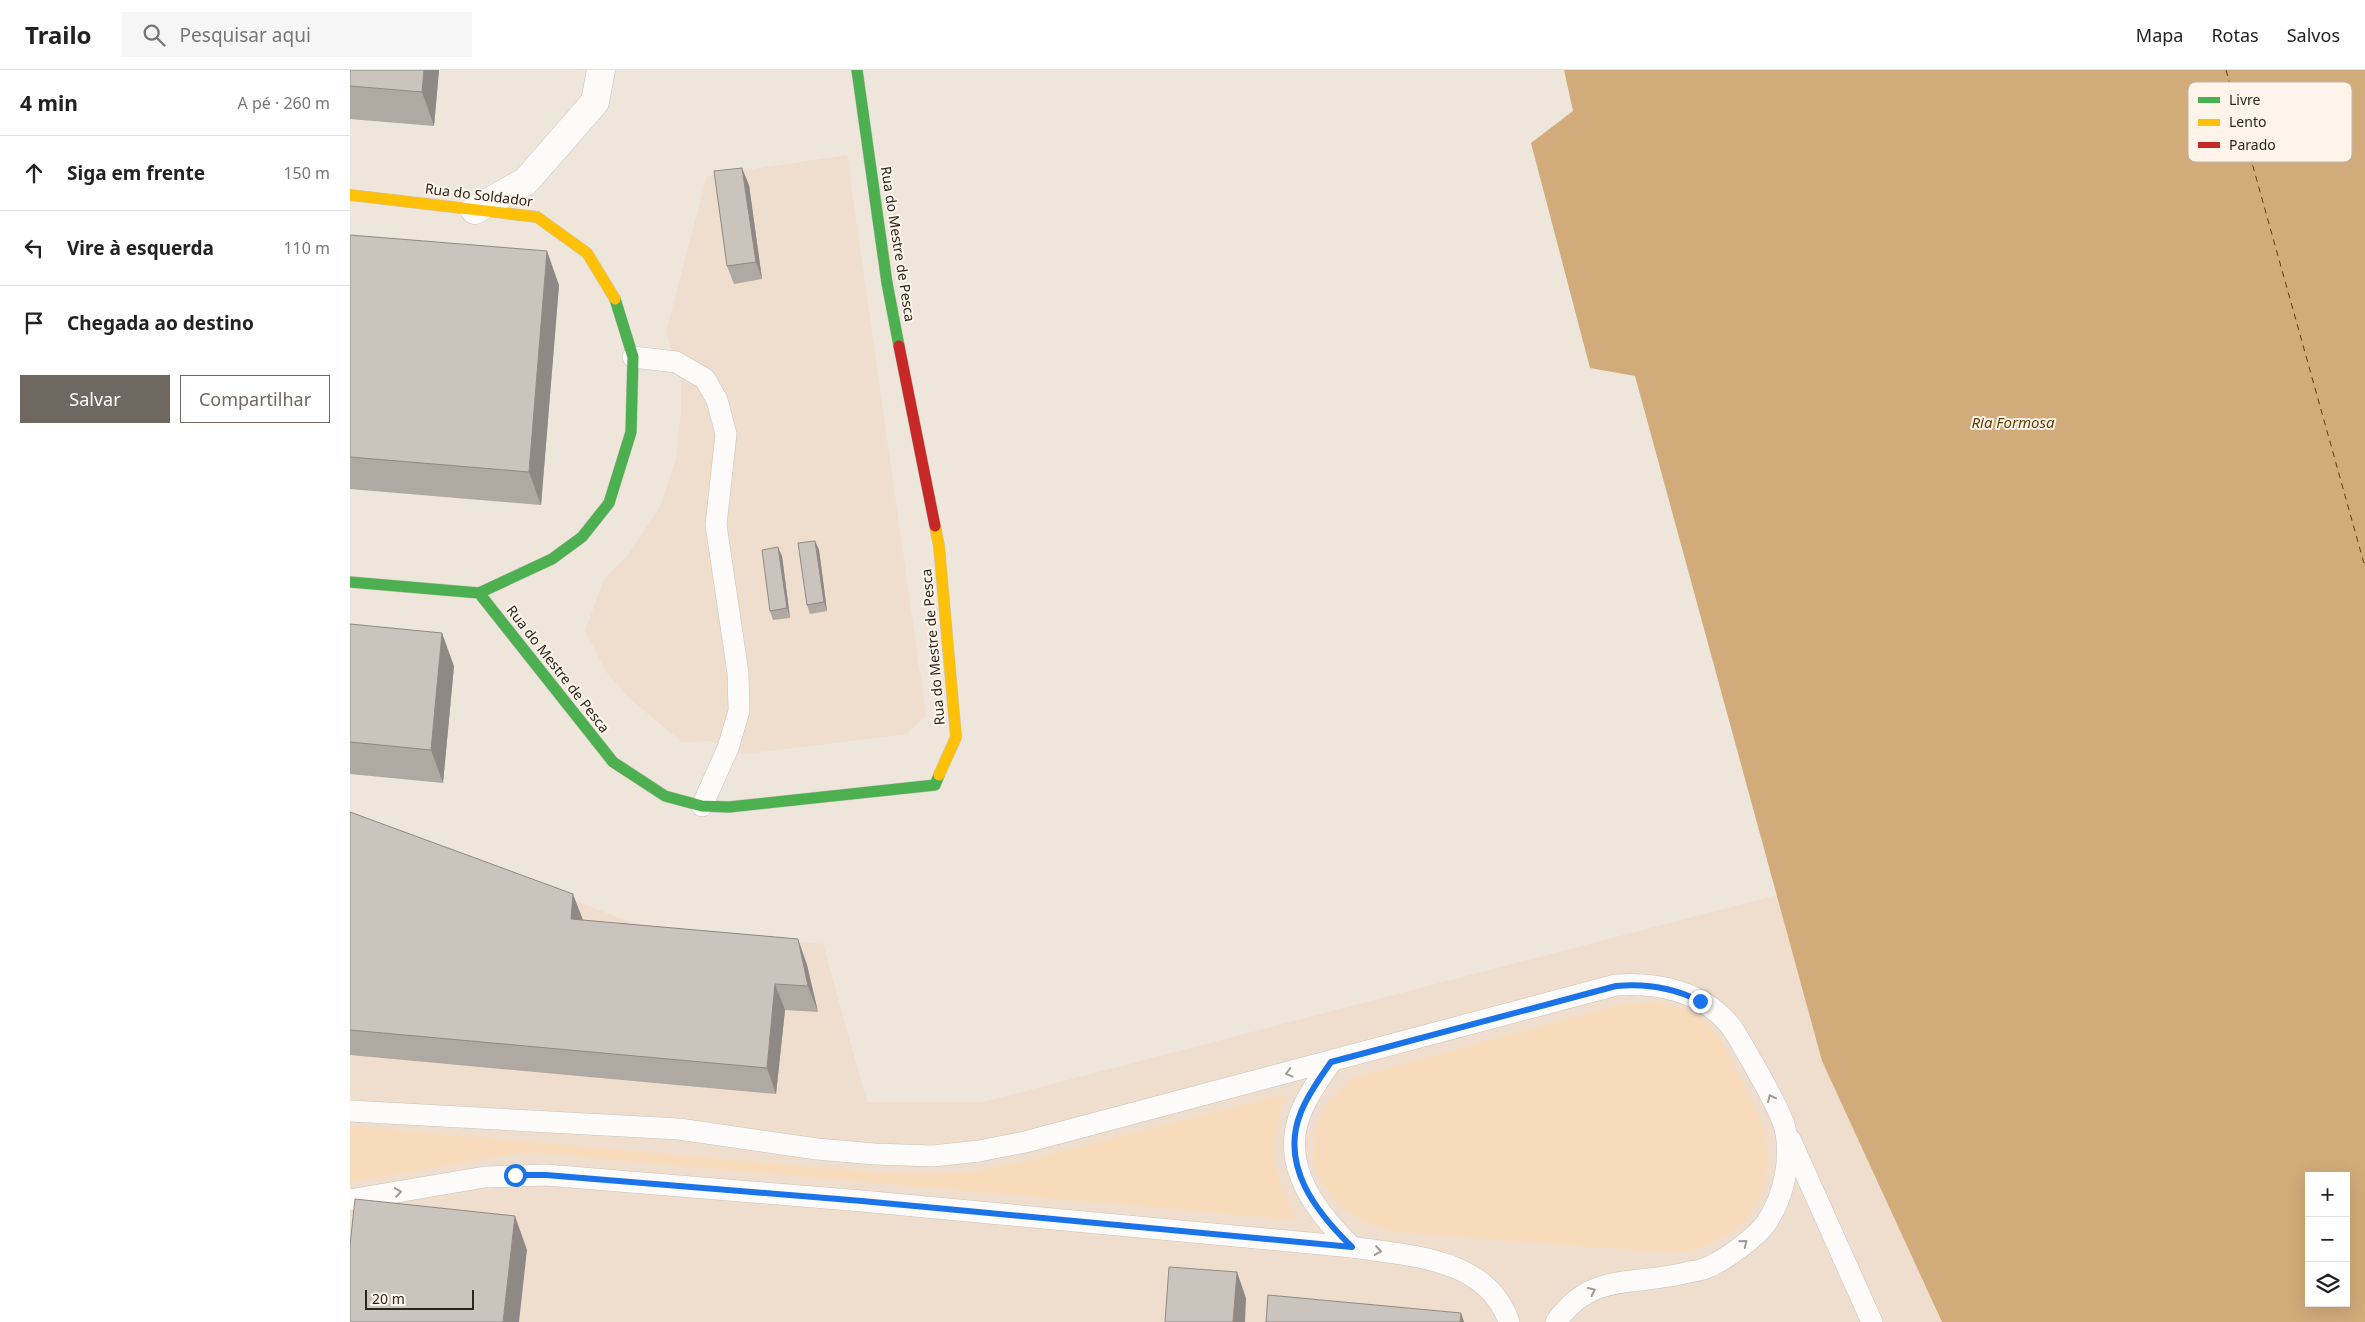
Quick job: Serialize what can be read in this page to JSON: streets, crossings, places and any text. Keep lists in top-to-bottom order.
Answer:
{
  "streets": {
    "street": ["Rua do Soldador", "Rua do Mestre de Pesca"]
  },
  "crossings": [
    ["Rua do Soldador", "Rua do Mestre de Pesca"]
  ],
  "water": ["Ria Formosa"],
  "legend": ["Livre", "Lento", "Parado"],
  "scale_bar": "20 m",
  "page": {
    "header": "Trailo",
    "search": "Pesquisar aqui",
    "nav": ["Mapa", "Rotas", "Salvos"],
    "heading": ["4 min", "A pé · 260 m"],
    "list": [
      ["Siga em frente", "150 m"],
      ["Vire à esquerda", "110 m"],
      "Chegada ao destino"
    ],
    "buttons": ["Salvar", "Compartilhar"],
    "map_buttons": ["+", "−"],
    "scale": "20 m"
  }
}
